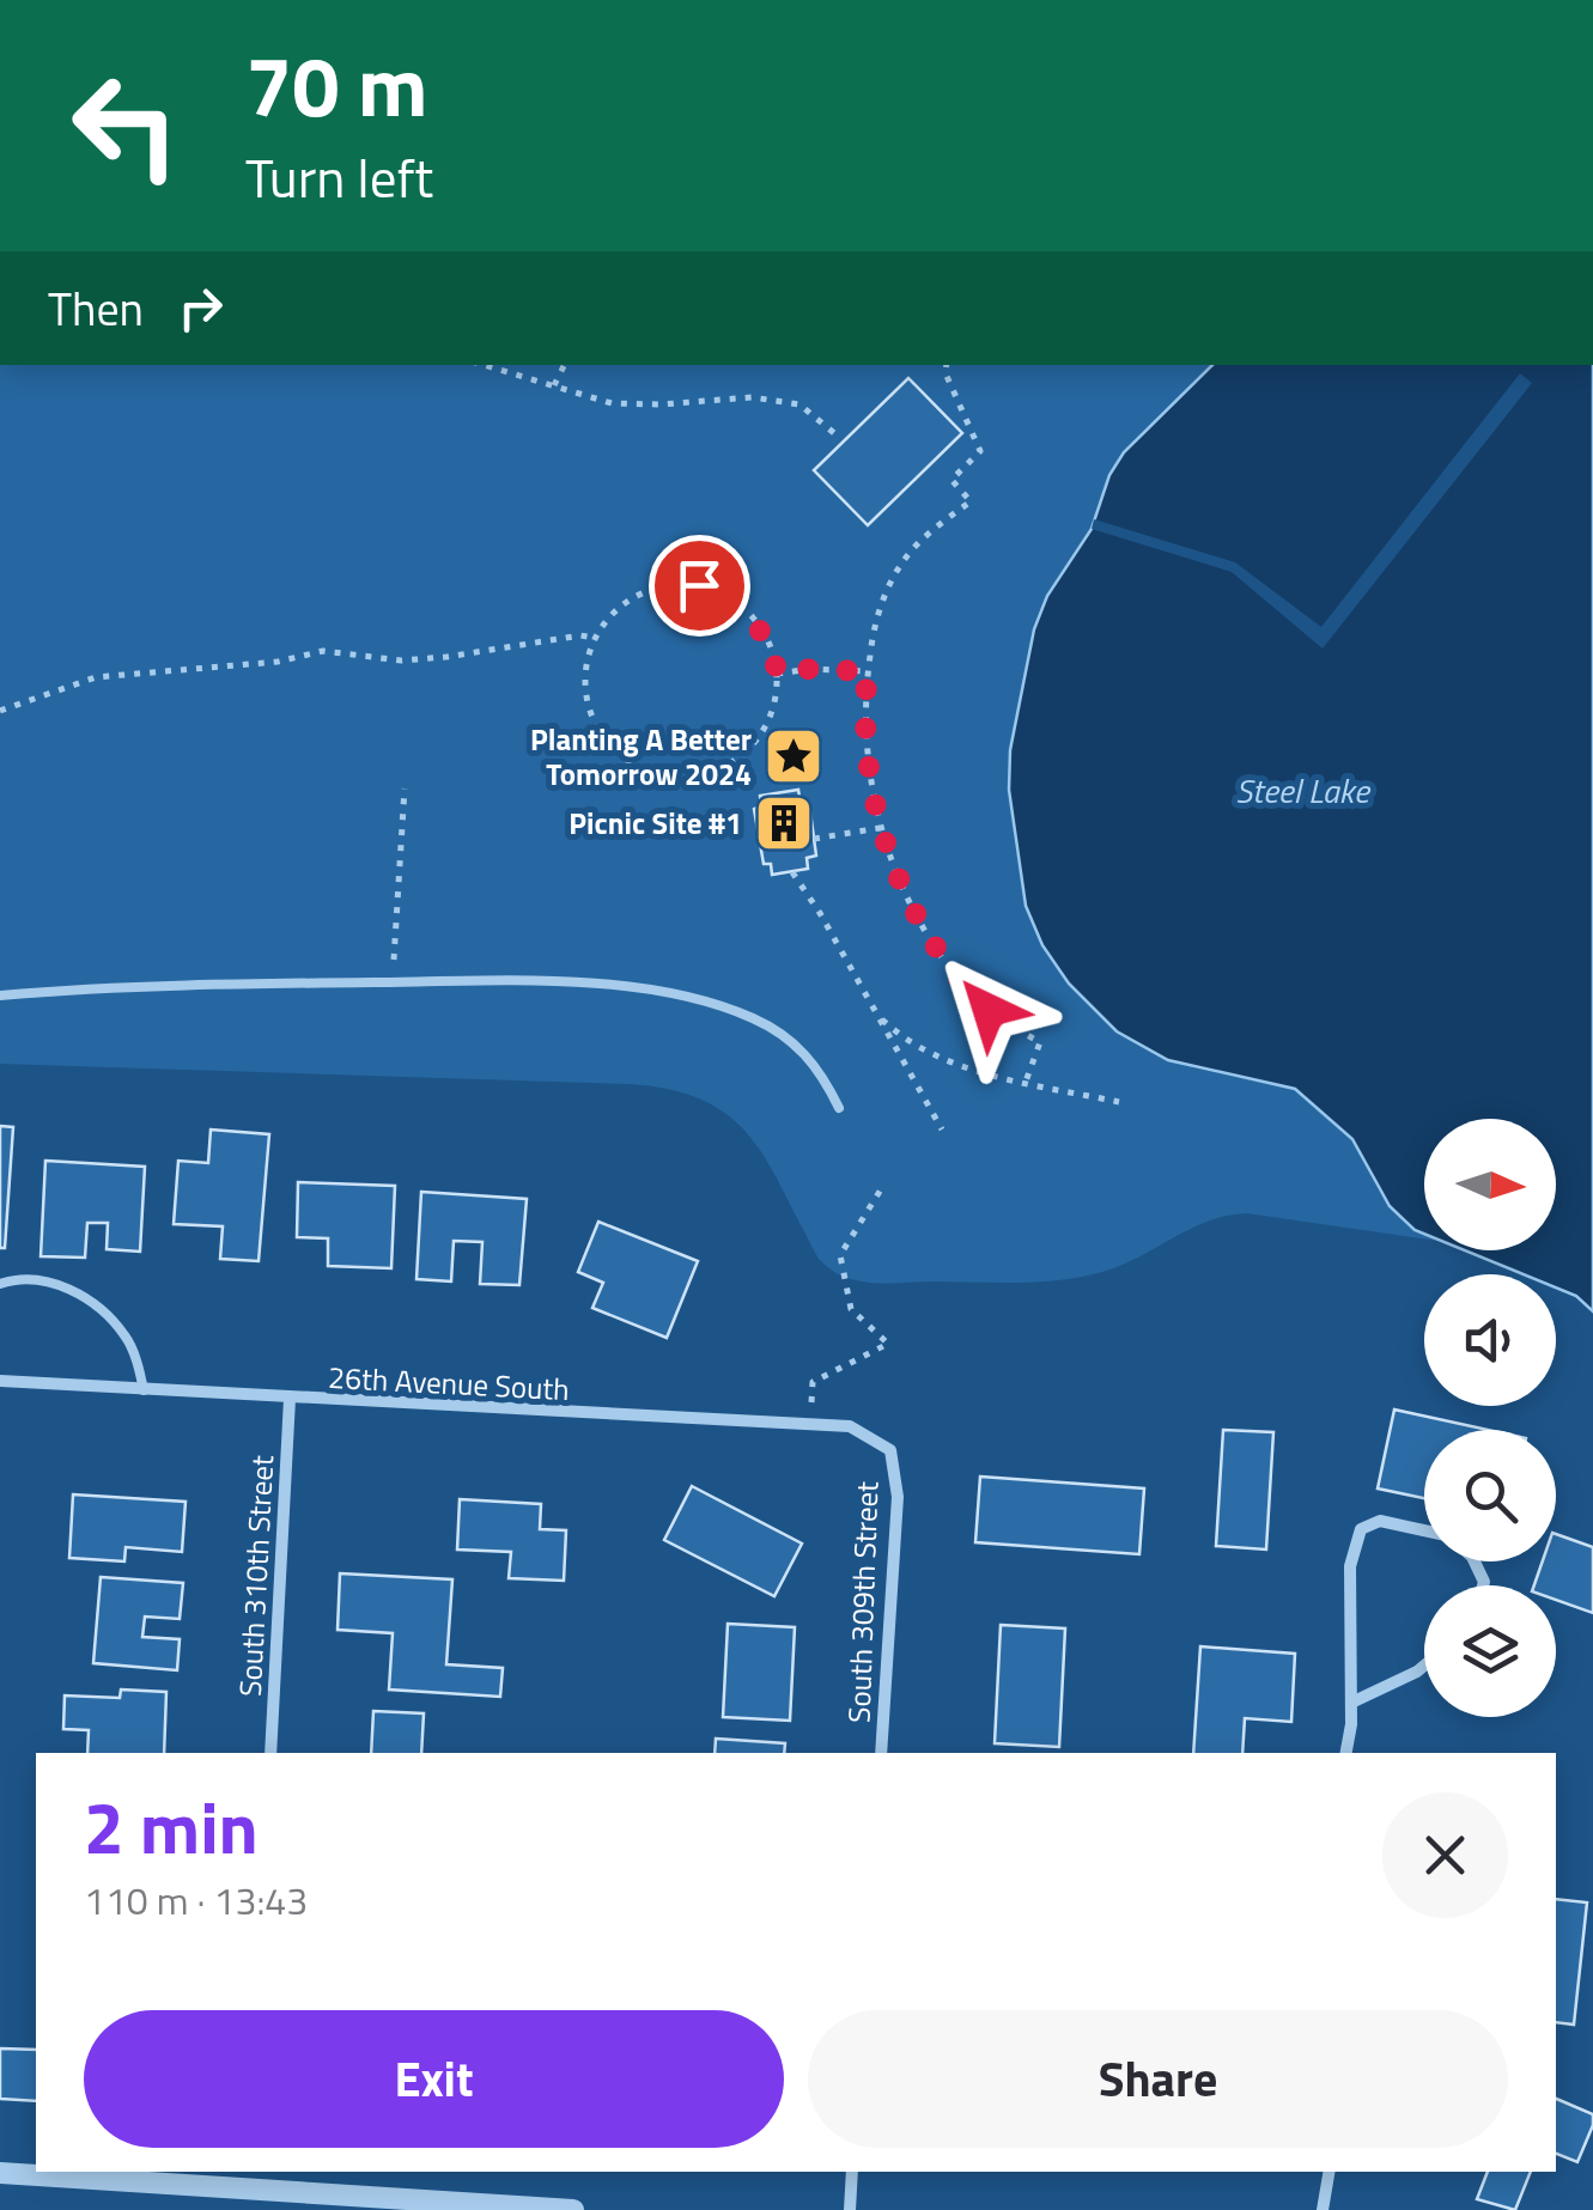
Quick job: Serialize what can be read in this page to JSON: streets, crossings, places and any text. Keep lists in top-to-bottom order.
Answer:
{
  "streets": {
    "street": ["26th Avenue South", "South 310th Street", "South 309th Street"]
  },
  "crossings": [
    ["26th Avenue South", "South 310th Street"],
    ["26th Avenue South", "South 309th Street"]
  ],
  "water": ["Steel Lake"],
  "places": {
    "place": ["Planting A Better Tomorrow 2024"],
    "building": ["Picnic Site #1"]
  },
  "north": "right",
  "page": {
    "turn": ["70 m", "Turn left"],
    "then": "Then",
    "heading": ["2 min", "110 m · 13:43"],
    "buttons": ["Exit", "Share"]
  }
}
